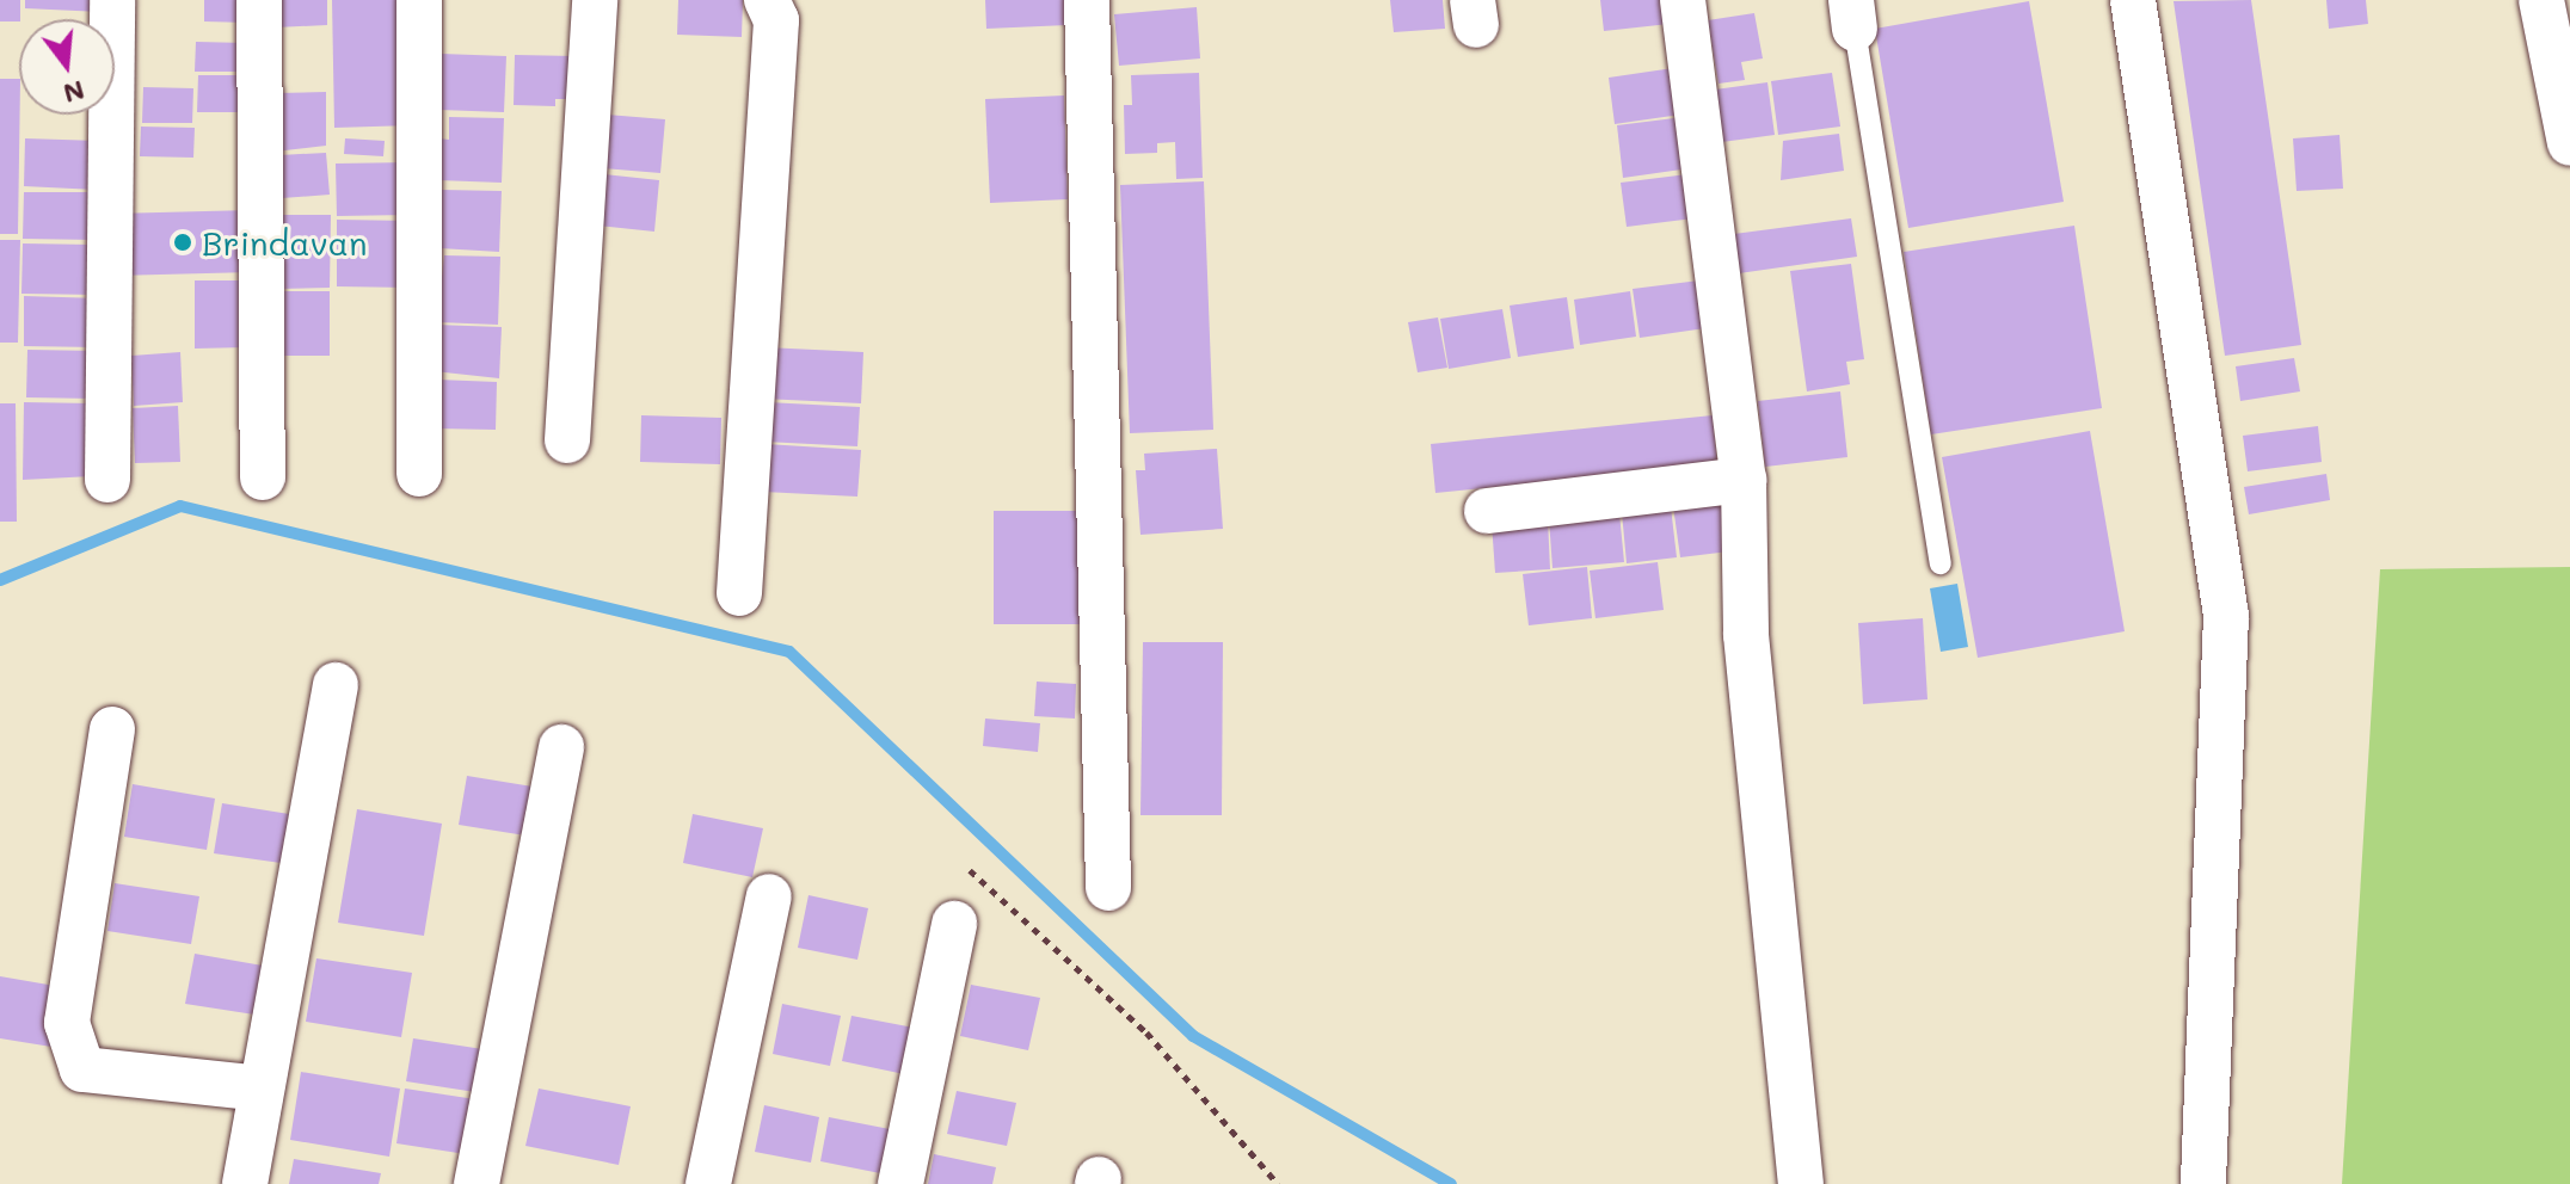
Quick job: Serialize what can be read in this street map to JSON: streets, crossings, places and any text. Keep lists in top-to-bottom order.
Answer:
{
  "places": ["Brindavan"],
  "north": "bottom"
}
